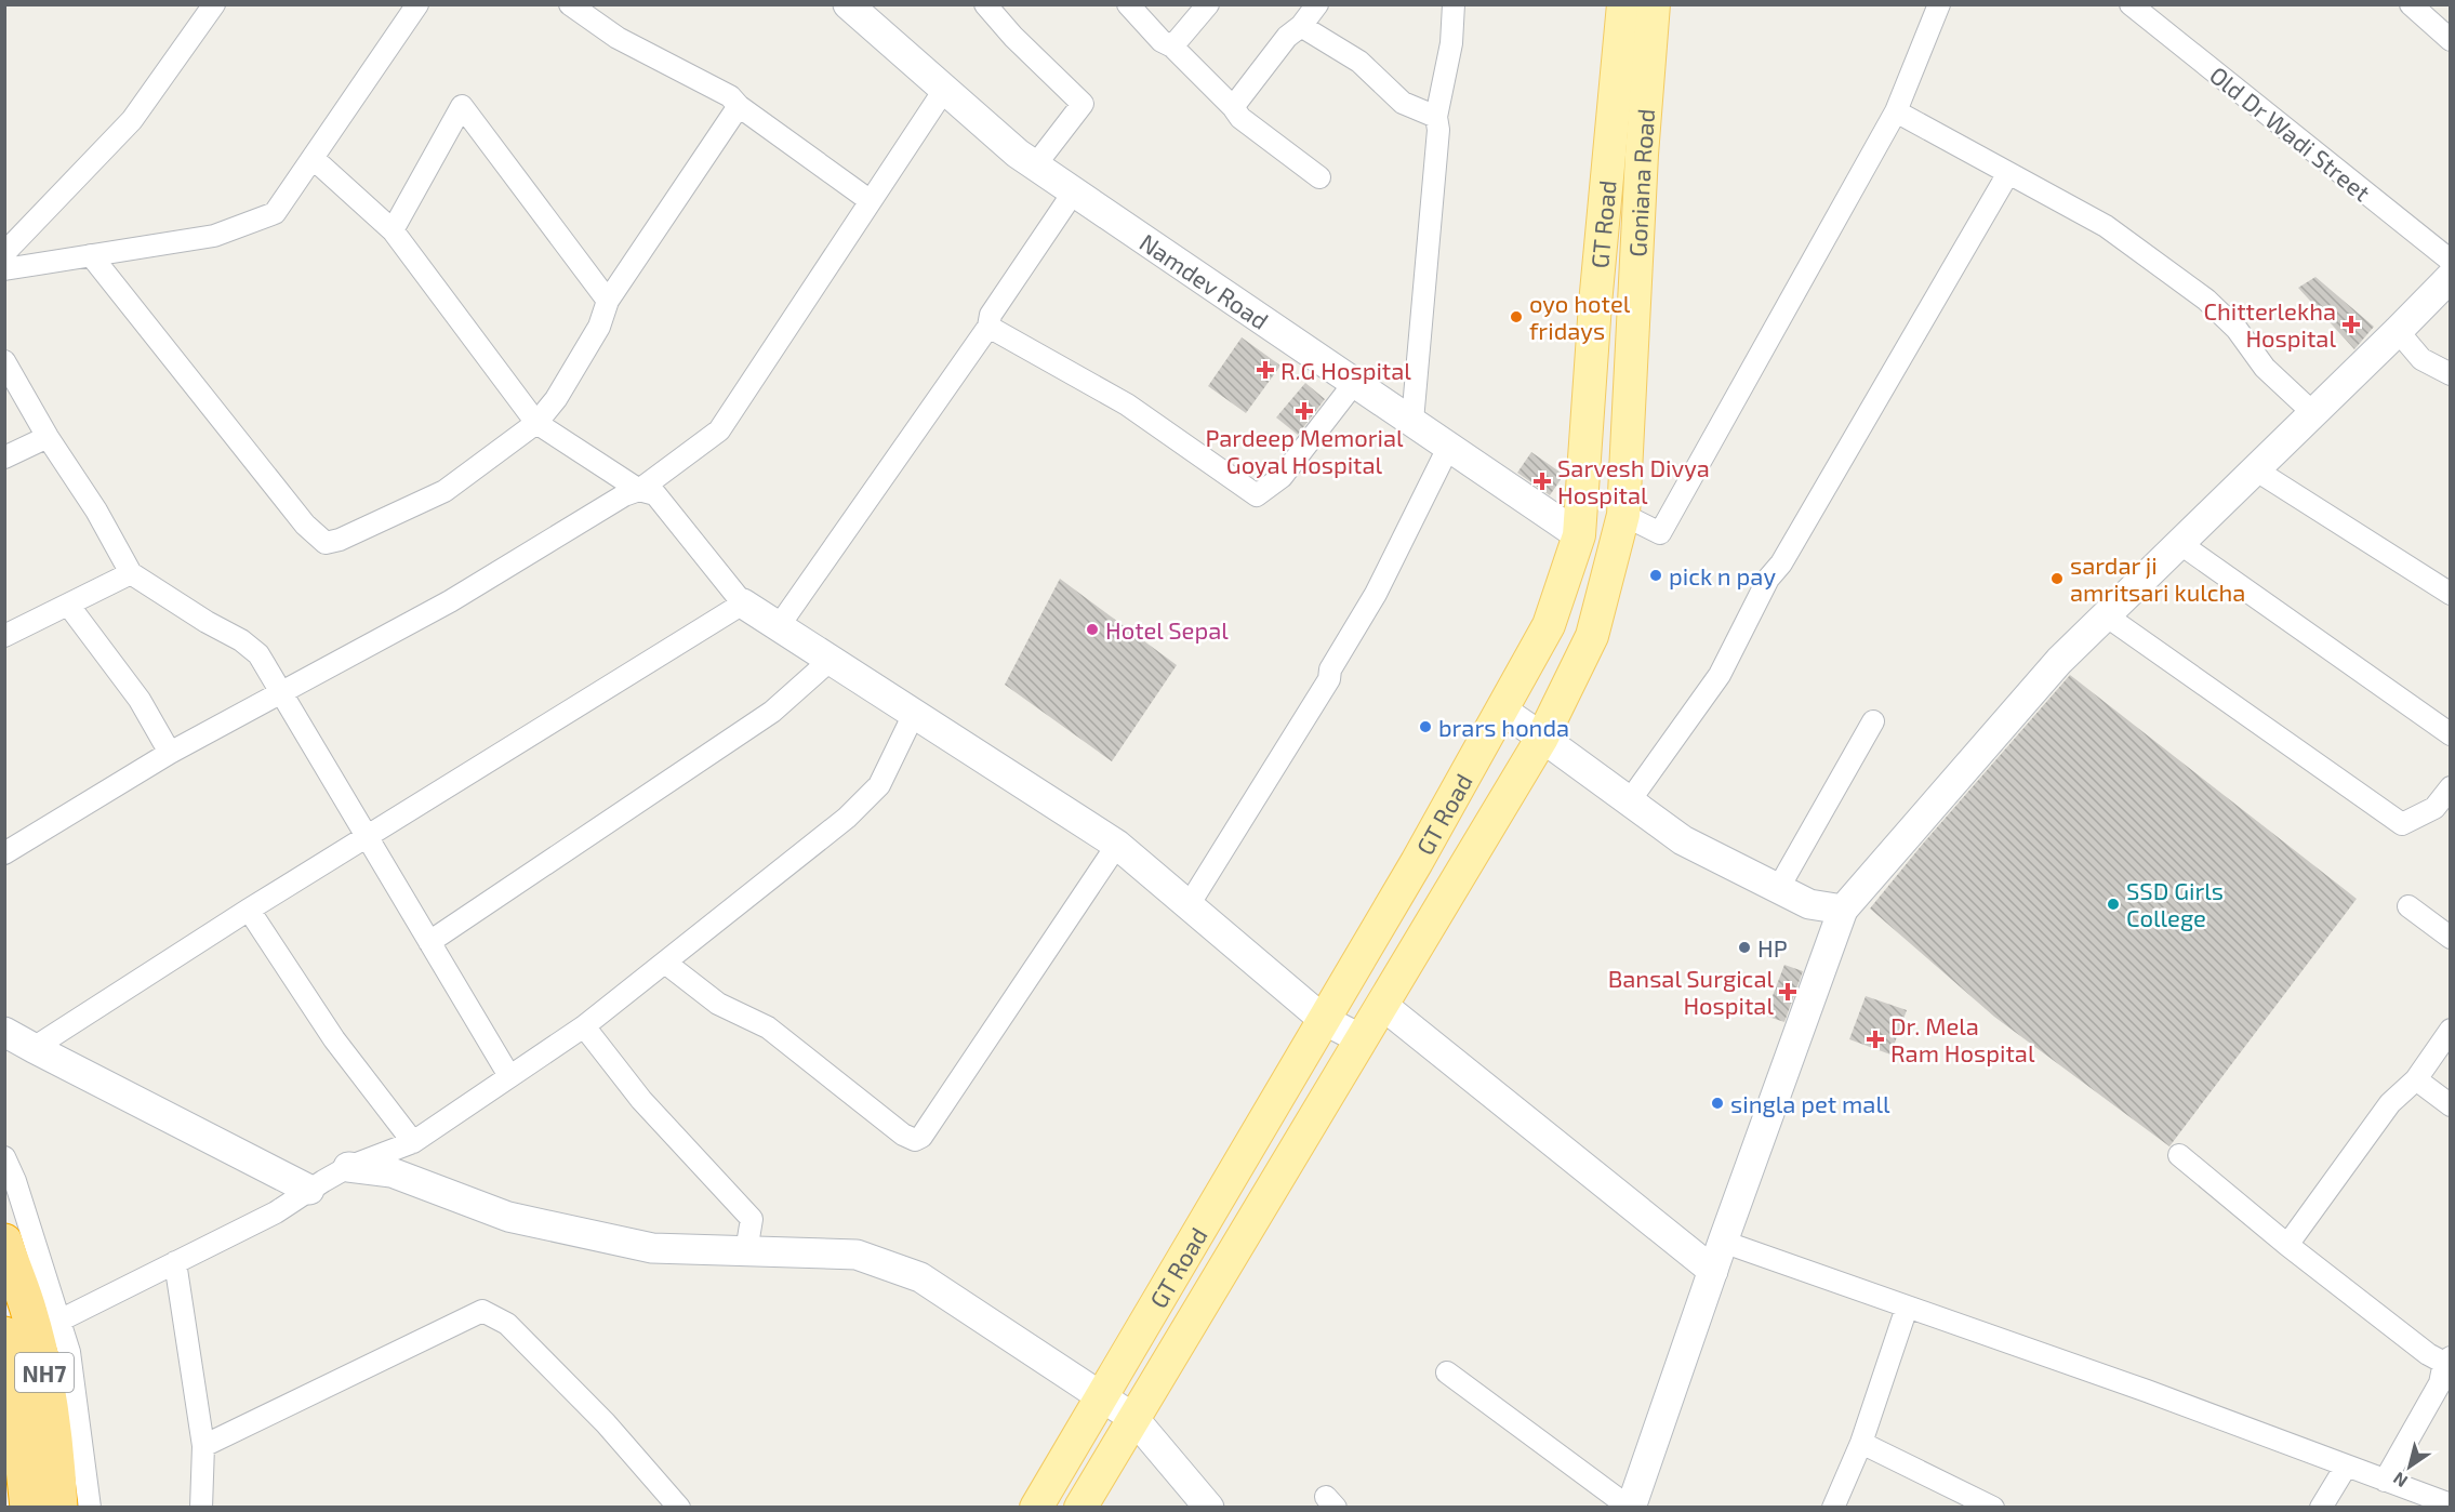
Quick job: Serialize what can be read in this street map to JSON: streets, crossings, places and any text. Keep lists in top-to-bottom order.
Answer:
{
  "streets": {
    "highway": ["NH7"],
    "main road": ["Goniana Road", "GT Road"],
    "street": ["Old Dr Wadi Street", "Namdev Road"]
  },
  "crossings": [
    ["Goniana Road", "GT Road"],
    ["GT Road", "Namdev Road"]
  ],
  "places": {
    "other": [
      "oyo hotel fridays",
      "pick n pay",
      "sardar ji amritsari kulcha",
      "Hotel Sepal",
      "brars honda",
      "SSD Girls College",
      "HP",
      "singla pet mall"
    ],
    "health": [
      "Chitterlekha Hospital",
      "R.G Hospital",
      "Pardeep Memorial Goyal Hospital",
      "Sarvesh Divya Hospital",
      "Bansal Surgical Hospital",
      "Dr. Mela Ram Hospital"
    ]
  },
  "north": "bottom left"
}
